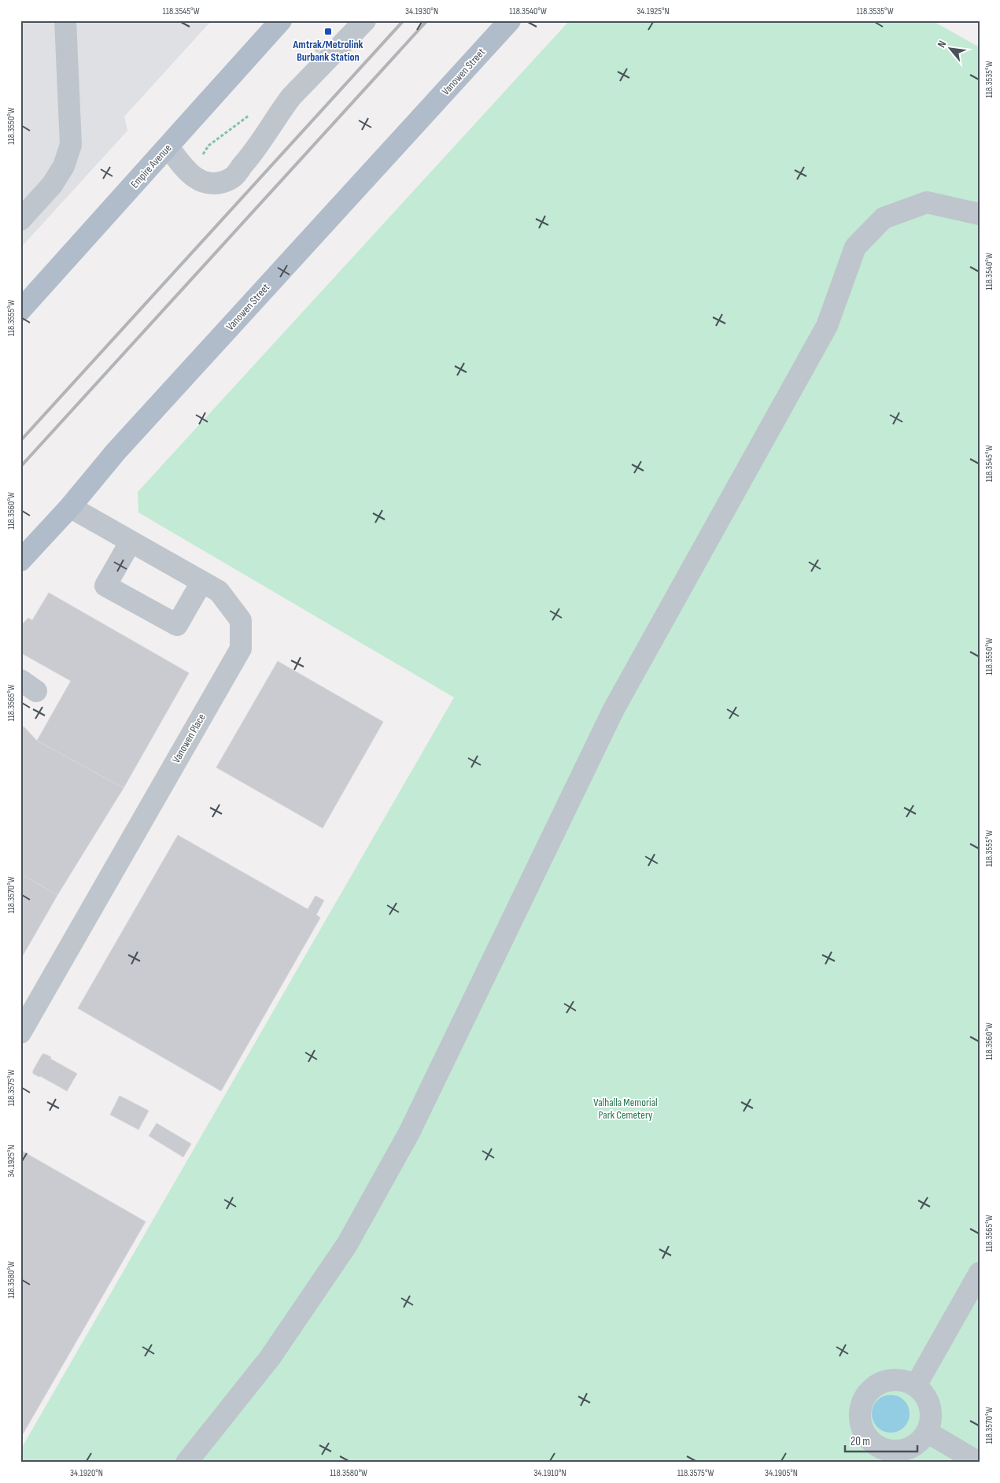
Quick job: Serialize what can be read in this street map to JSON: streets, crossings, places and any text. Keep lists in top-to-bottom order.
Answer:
{
  "streets": {
    "main road": ["Vanowen Street", "Empire Avenue"],
    "street": ["Vanowen Place"]
  },
  "crossings": [
    ["Vanowen Street", "Vanowen Place"]
  ],
  "parks": ["Valhalla Memorial Park Cemetery"],
  "places": {
    "transit": ["Amtrak/Metrolink Burbank Station"]
  },
  "scale_bar": "20 m",
  "north": "top left",
  "coordinates": [
    "118.3545°W",
    "34.1930°N",
    "118.3540°W",
    "34.1925°N",
    "118.3535°W",
    "118.3550°W",
    "118.3555°W",
    "118.3560°W",
    "118.3565°W",
    "118.3570°W",
    "118.3575°W",
    "118.3580°W",
    "34.1920°N",
    "34.1910°N",
    "34.1905°N"
  ]
}
